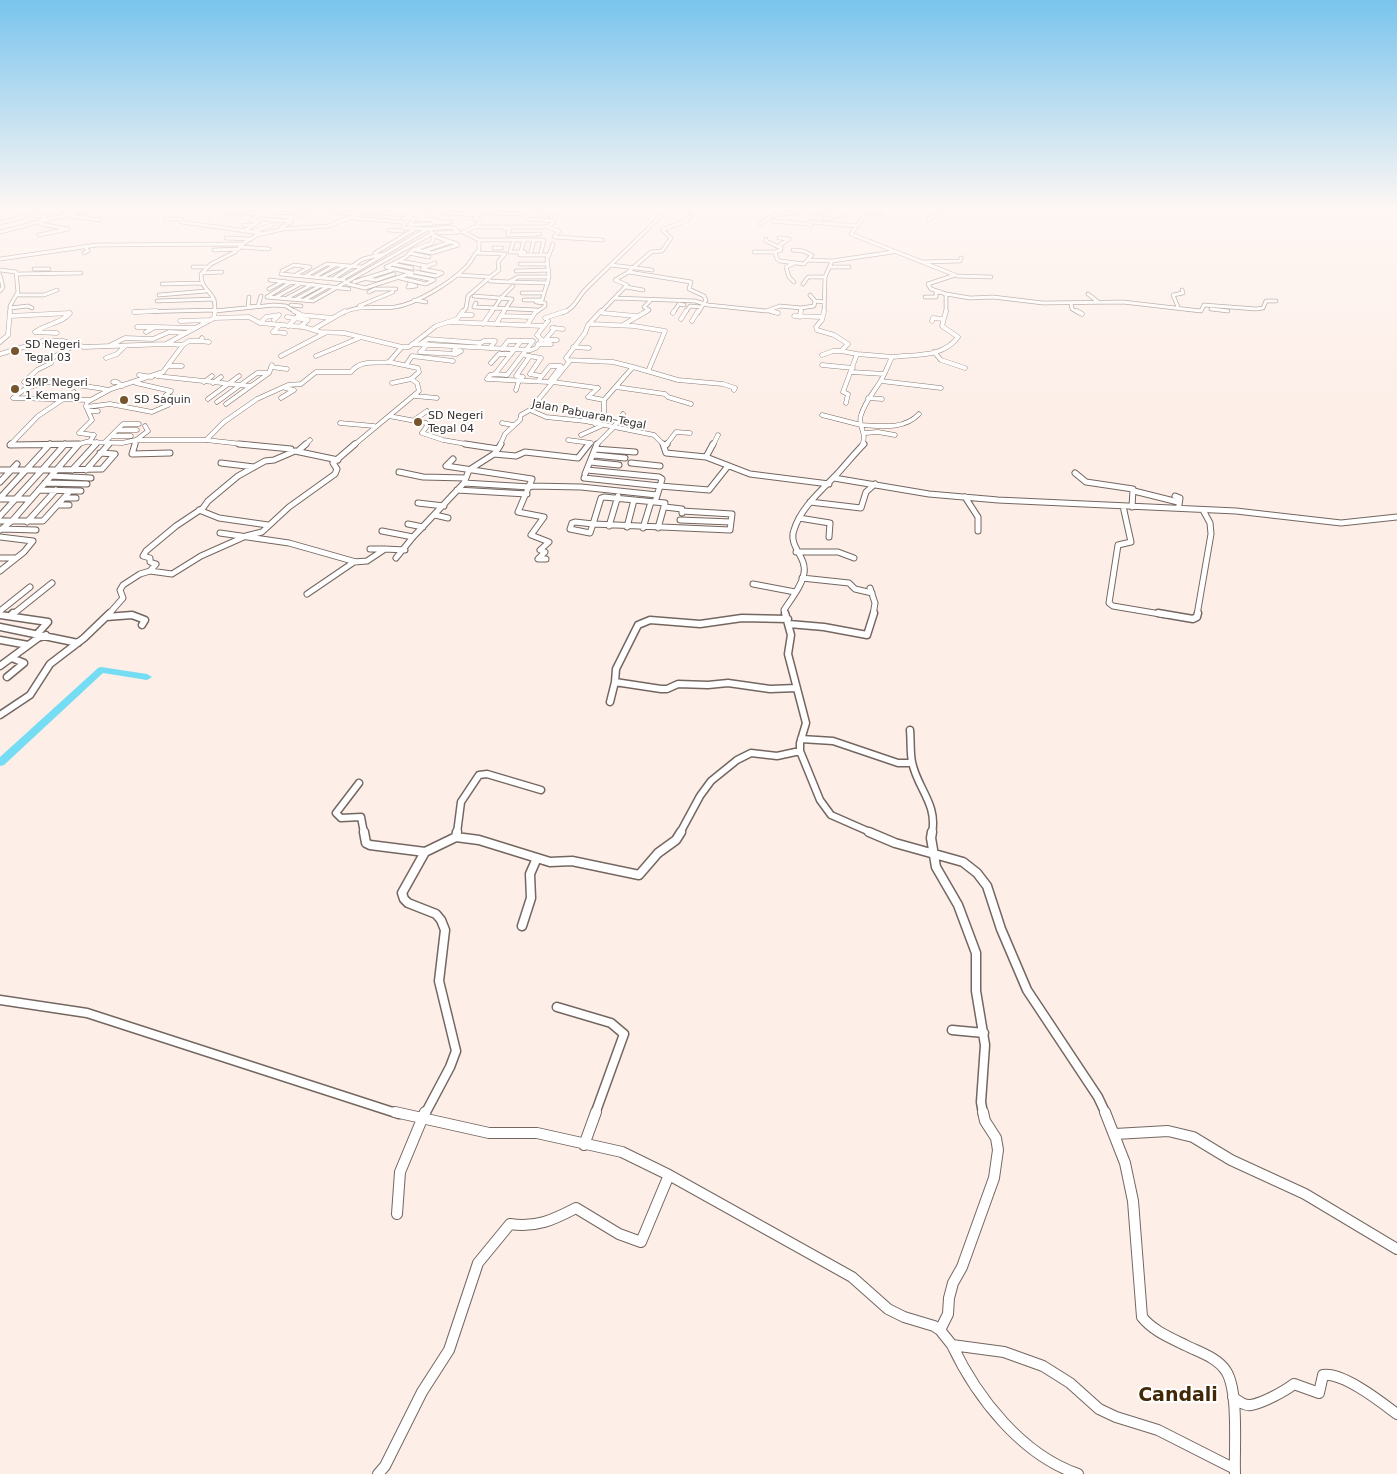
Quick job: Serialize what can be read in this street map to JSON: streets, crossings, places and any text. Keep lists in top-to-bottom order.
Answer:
{
  "streets": {
    "street": ["Jalan Pabuaran–Tegal"]
  },
  "districts": ["Candali"],
  "places": [
    "SD Negeri Tegal 03",
    "SMP Negeri 1 Kemang",
    "SD Saquin",
    "SD Negeri Tegal 04"
  ]
}
